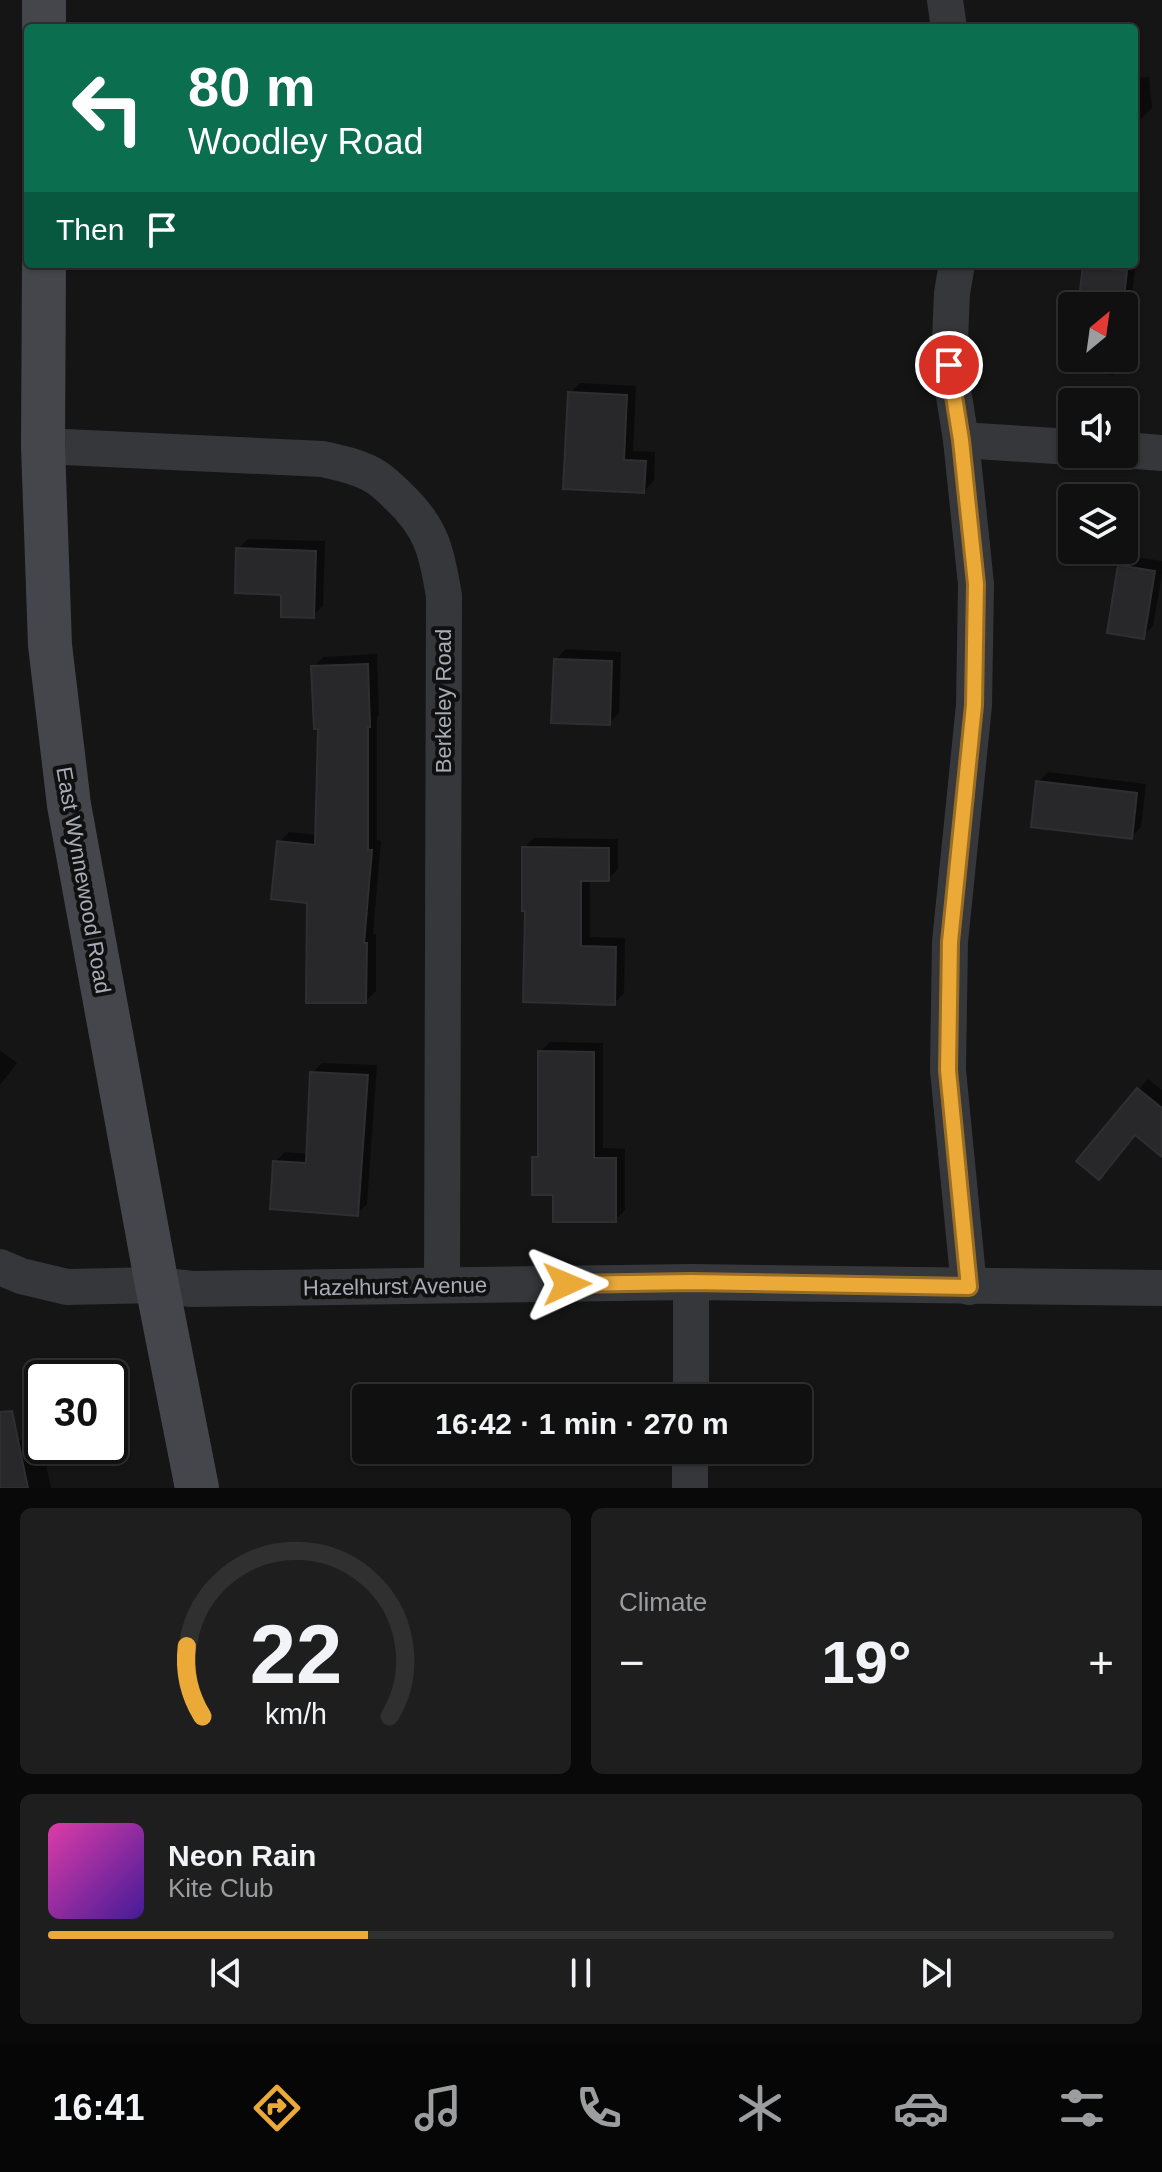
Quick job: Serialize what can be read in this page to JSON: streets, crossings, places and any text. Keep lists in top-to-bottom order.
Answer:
{
  "streets": {
    "street": ["Berkeley Road", "East Wynnewood Road", "Hazelhurst Avenue"]
  },
  "crossings": [
    ["Berkeley Road", "East Wynnewood Road"],
    ["Berkeley Road", "Hazelhurst Avenue"],
    ["East Wynnewood Road", "Hazelhurst Avenue"]
  ],
  "north": "top right",
  "page": {
    "turn": ["80 m", "Woodley Road"],
    "then": "Then",
    "limit": "30",
    "trip": "16:42 · 1 min · 270 m",
    "tile": "Climate",
    "heat": ["−", "19°", "+"],
    "song": ["Neon Rain", "Kite Club"],
    "tabs": "16:41",
    "gauge": ["22", "km/h"]
  }
}
